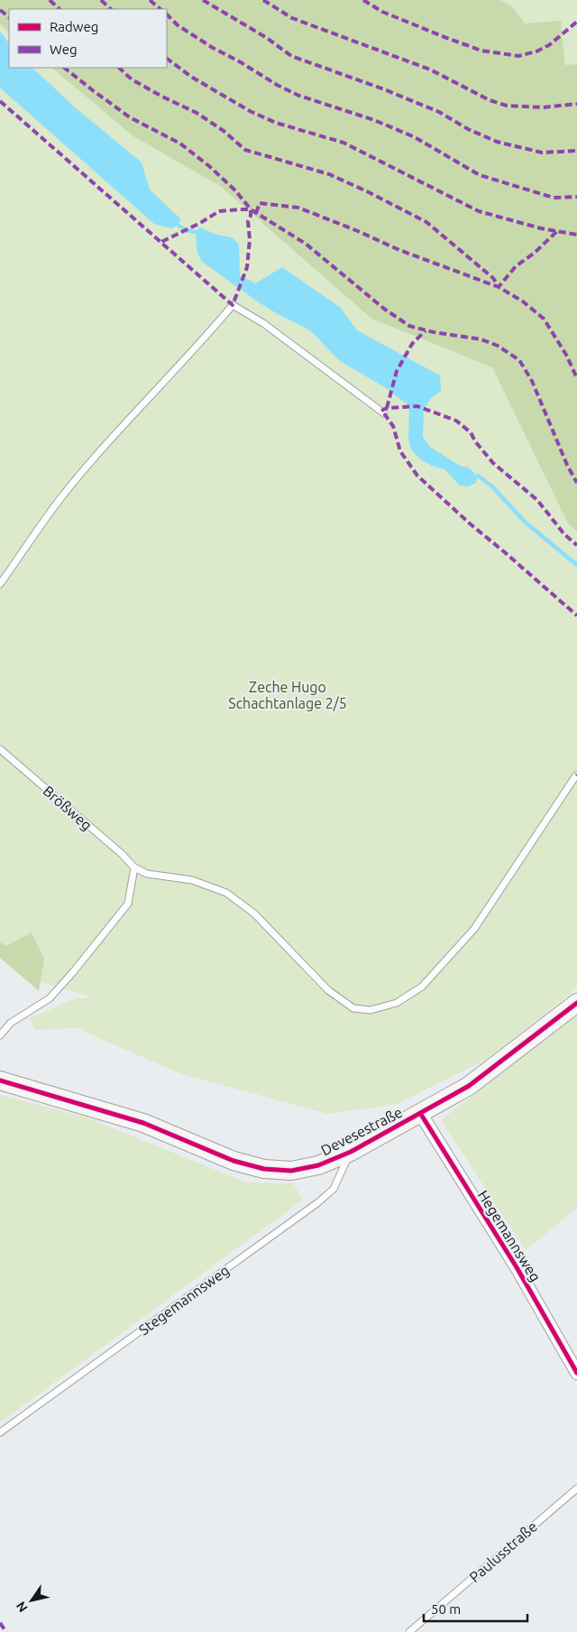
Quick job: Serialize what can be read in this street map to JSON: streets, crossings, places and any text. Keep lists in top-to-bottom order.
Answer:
{
  "streets": {
    "street": ["Devesestraße", "Hegemannsweg"],
    "lane": ["Brößweg", "Stegemannsweg", "Paulusstraße"]
  },
  "crossings": [
    ["Devesestraße", "Hegemannsweg"],
    ["Devesestraße", "Stegemannsweg"]
  ],
  "parks": ["Zeche Hugo Schachtanlage 2/5"],
  "legend": ["Radweg", "Weg"],
  "scale_bar": "50 m",
  "north": "bottom left"
}
